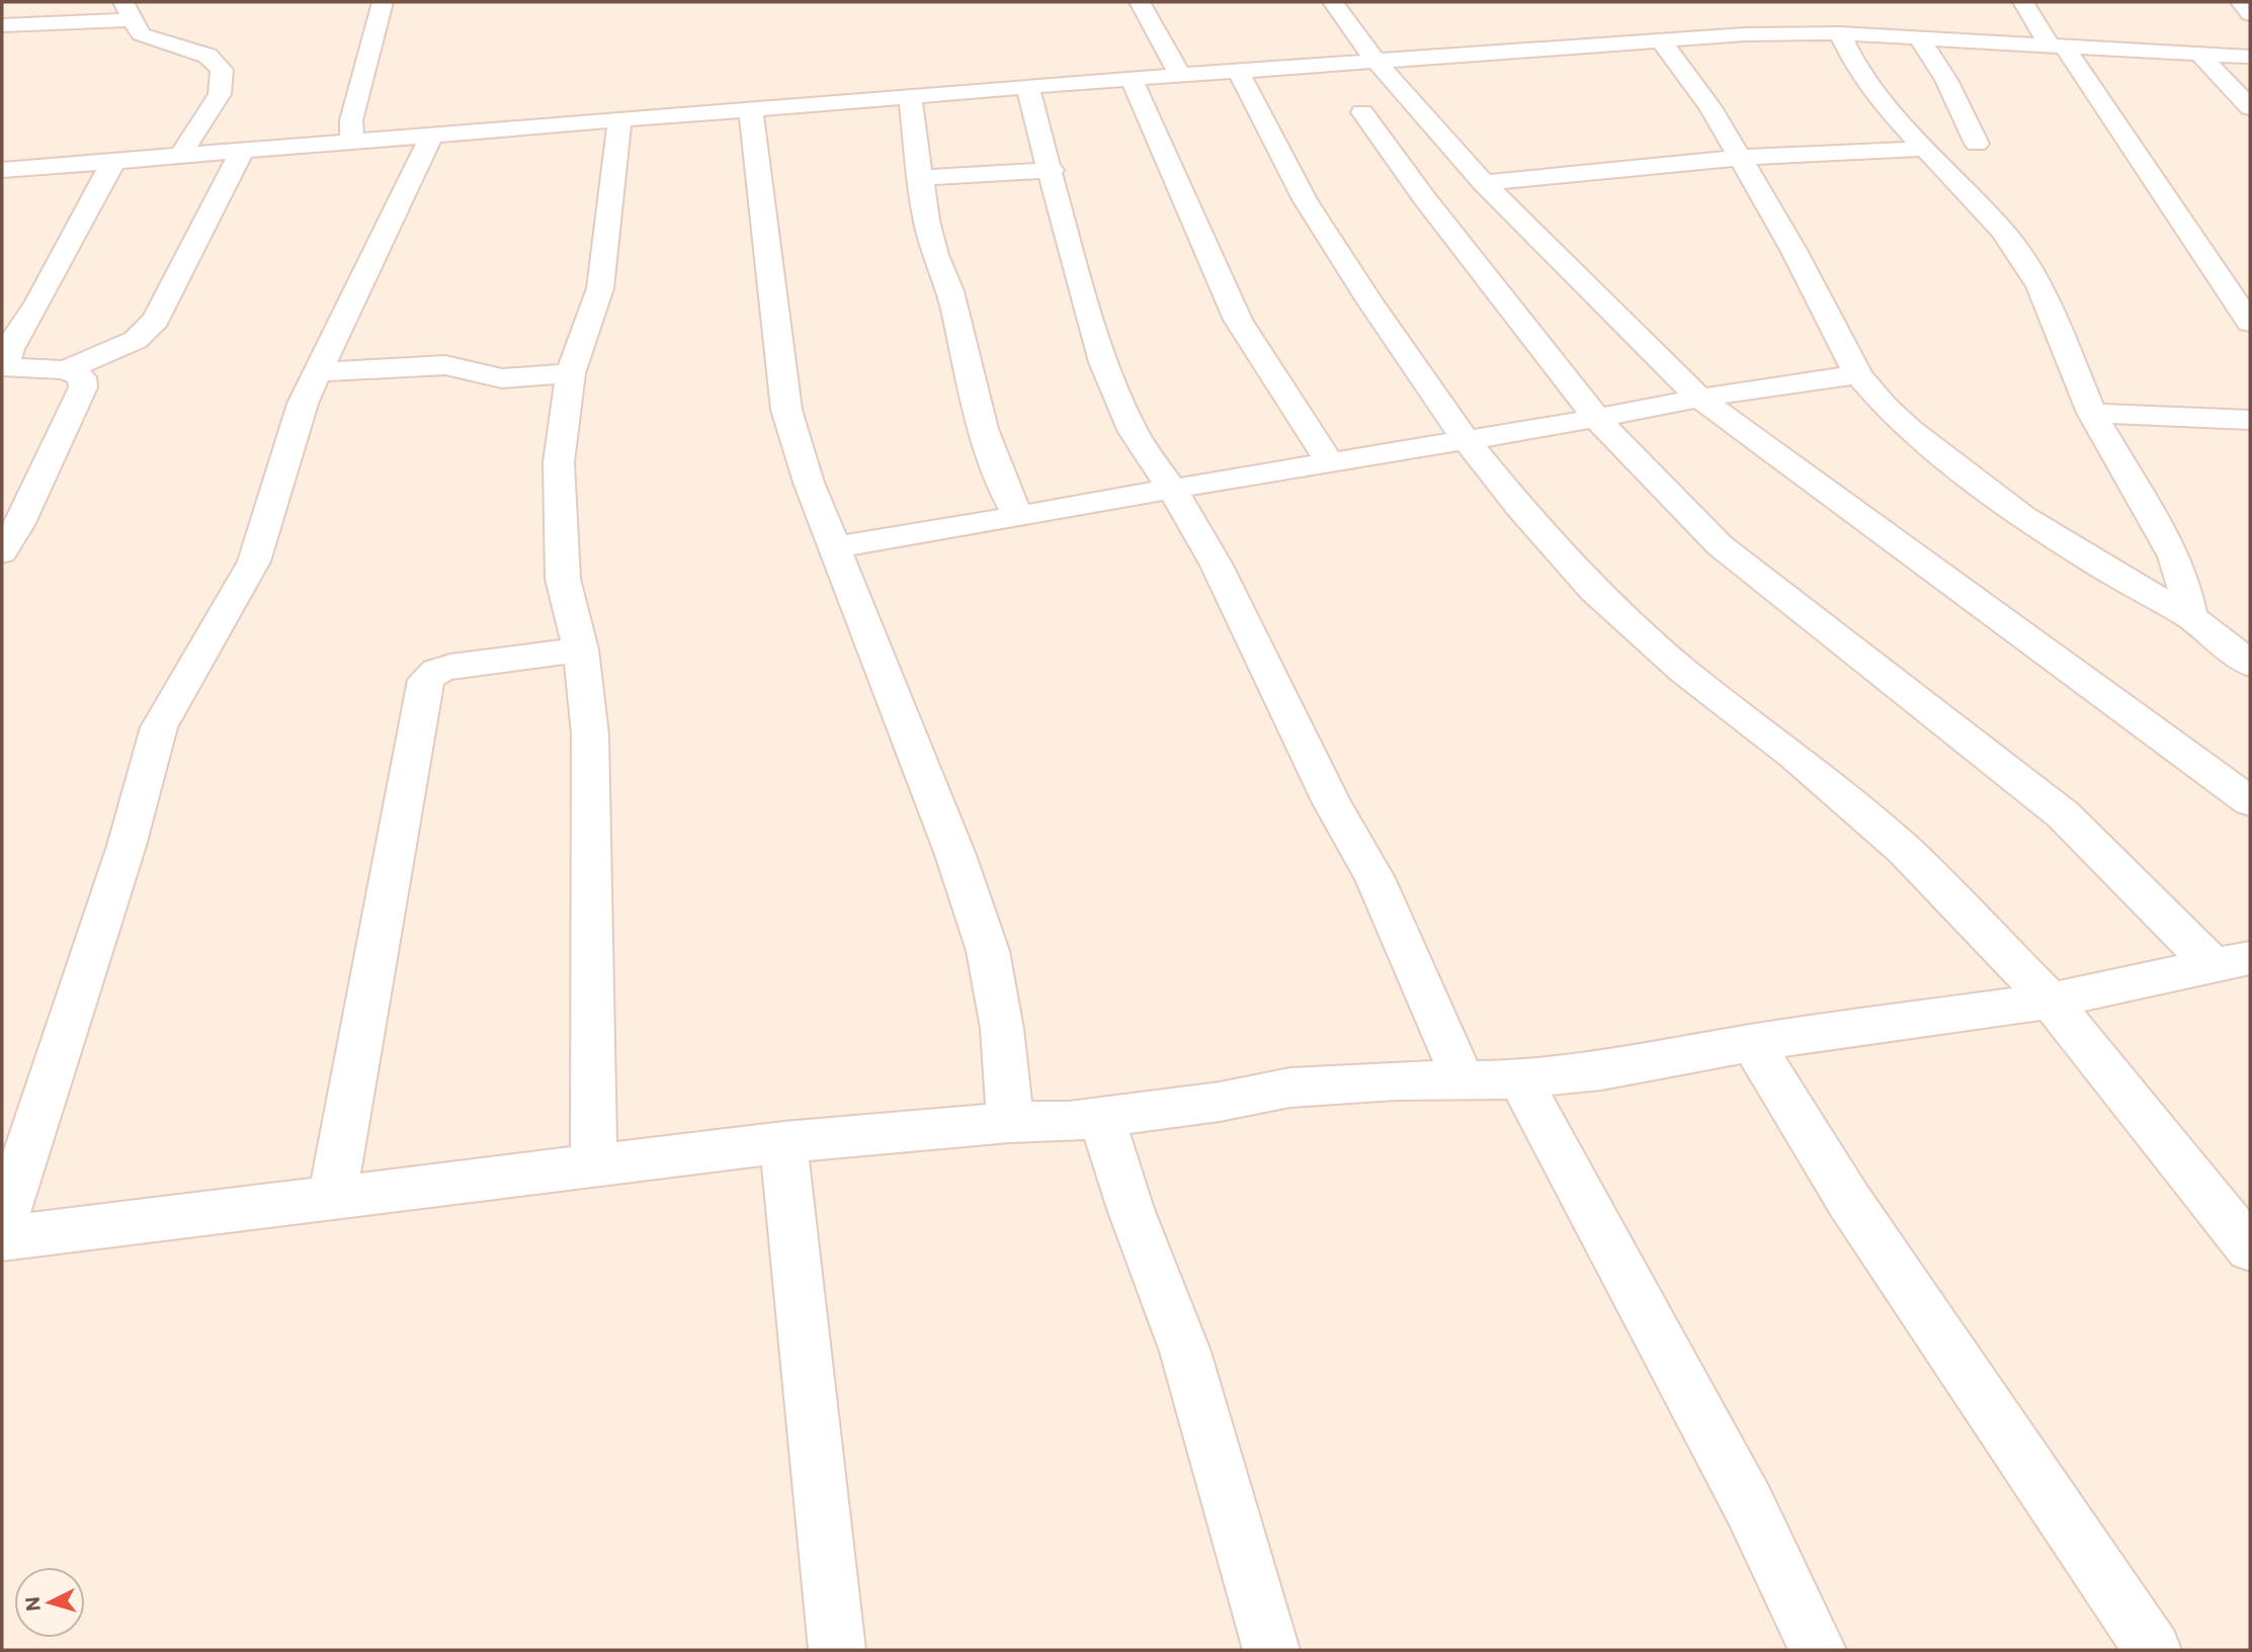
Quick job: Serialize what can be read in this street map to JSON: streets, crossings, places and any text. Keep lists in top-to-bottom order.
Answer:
{
  "north": "left"
}
